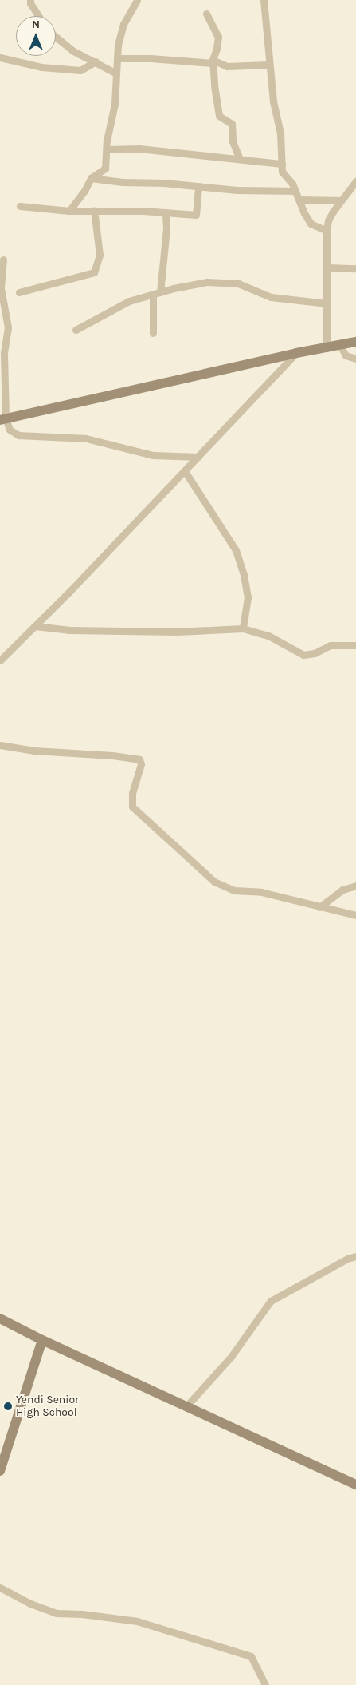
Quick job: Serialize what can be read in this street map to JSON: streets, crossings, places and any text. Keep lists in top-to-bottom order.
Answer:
{
  "places": ["Yendi Senior High School"],
  "north": "top"
}
